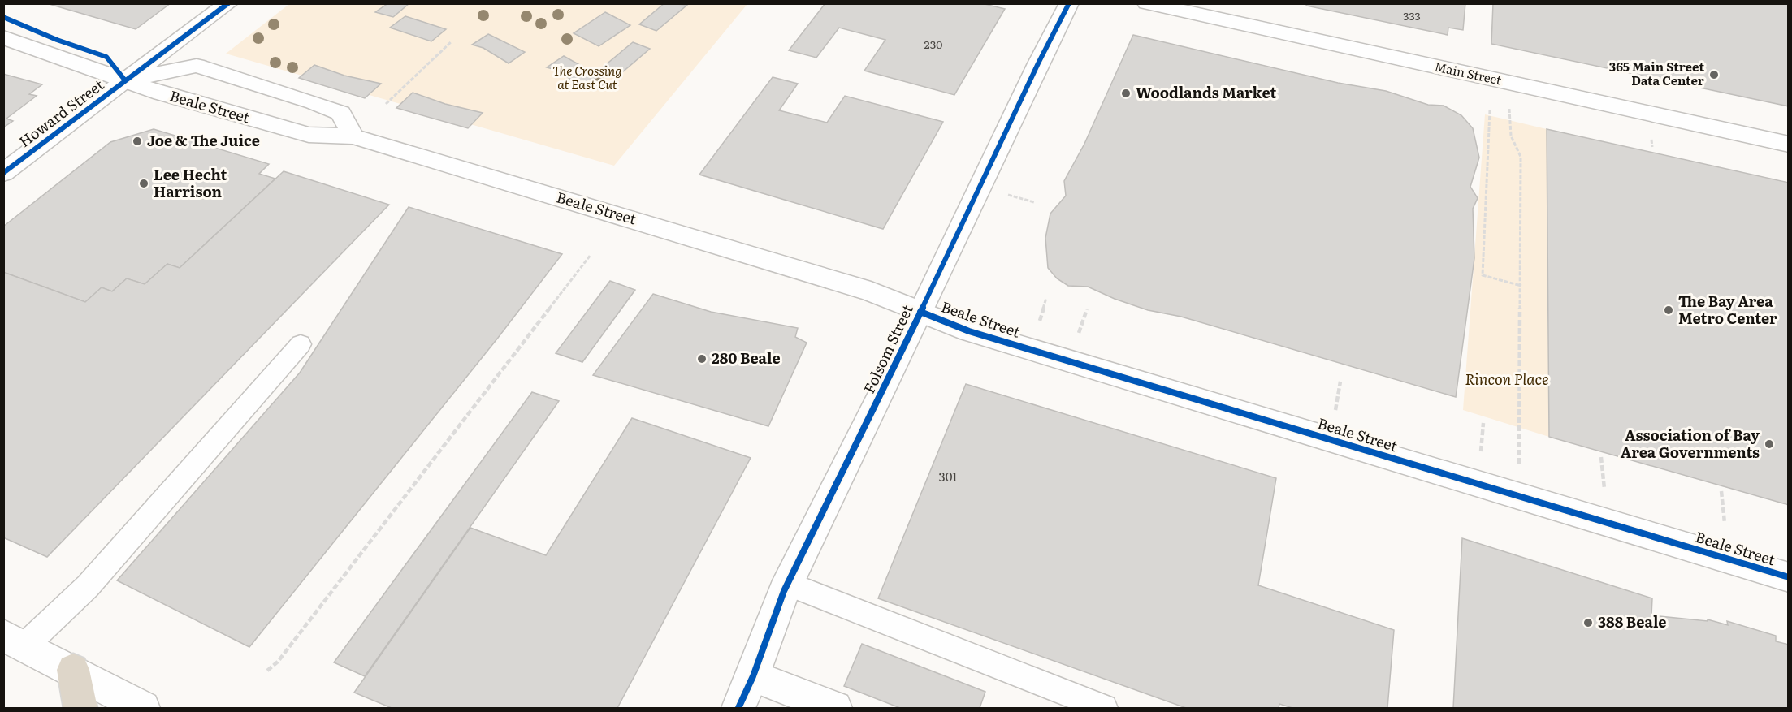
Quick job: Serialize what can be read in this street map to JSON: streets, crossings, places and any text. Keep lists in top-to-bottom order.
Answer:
{
  "streets": {
    "street": [
      "Main Street",
      "Beale Street",
      "Howard Street",
      "Folsom Street"
    ]
  },
  "crossings": [
    ["Beale Street", "Howard Street"],
    ["Beale Street", "Folsom Street"]
  ],
  "parks": ["The Crossing at East Cut", "Rincon Place"],
  "places": [
    "365 Main Street Data Center",
    "Woodlands Market",
    "Joe & The Juice",
    "Lee Hecht Harrison",
    "The Bay Area Metro Center",
    "280 Beale",
    "Association of Bay Area Governments",
    "388 Beale"
  ],
  "house_numbers": ["333", "230", "301"]
}
